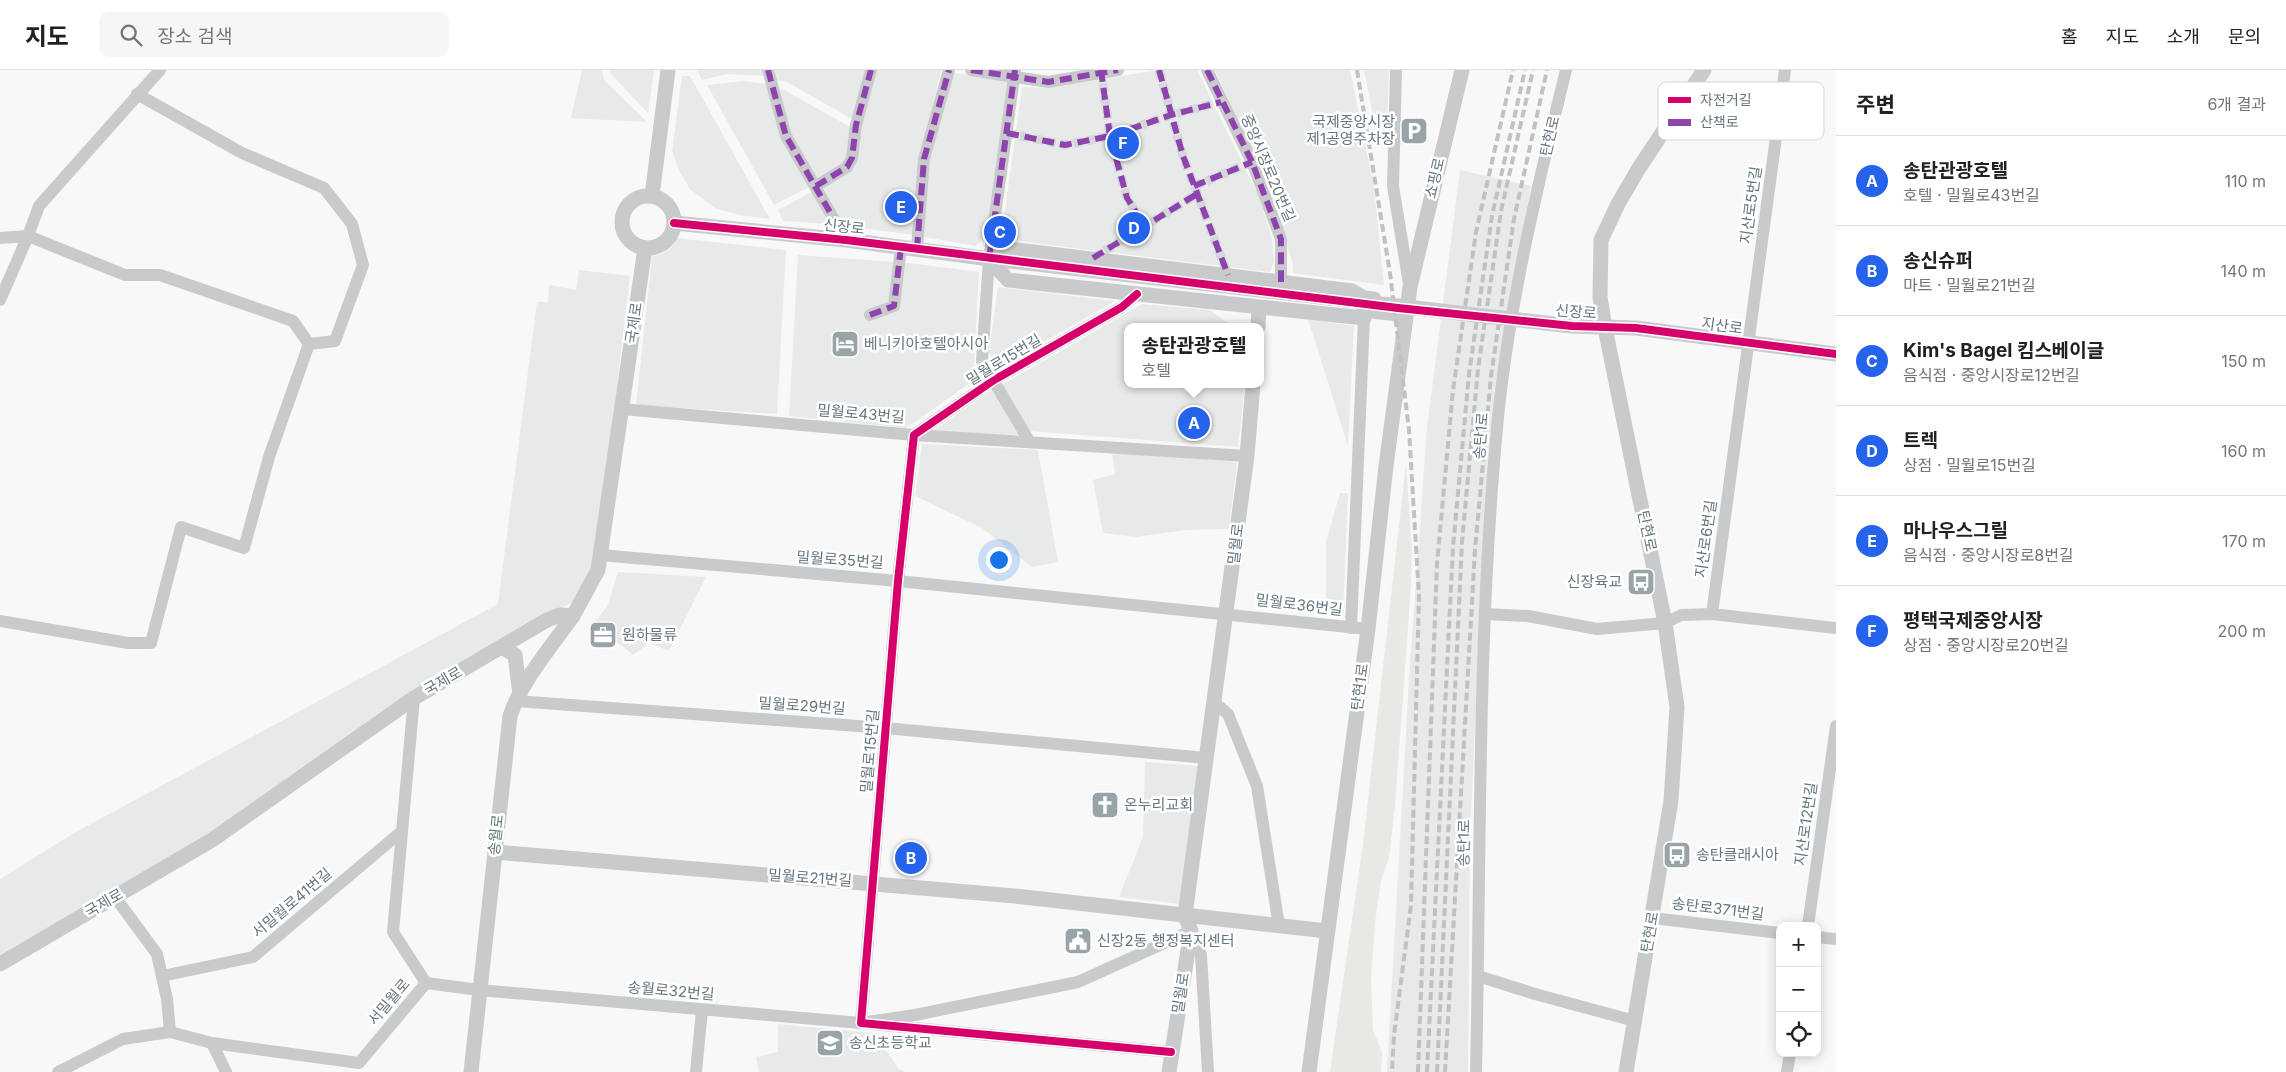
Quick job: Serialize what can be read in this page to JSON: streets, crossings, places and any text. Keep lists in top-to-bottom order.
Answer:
{
  "streets": {
    "street": [
      "탄현로",
      "중앙시장로20번길",
      "쇼핑로",
      "지산로5번길",
      "신장로",
      "국제로",
      "지산로",
      "밀월로15번길",
      "밀월로43번길",
      "송탄1로",
      "지산로6번길",
      "밀월로",
      "밀월로35번길",
      "밀월로36번길",
      "탄현1로",
      "밀월로29번길",
      "지산로12번길",
      "송월로",
      "밀월로21번길",
      "서밀월로41번길",
      "송탄로371번길",
      "송월로32번길",
      "서밀월로"
    ]
  },
  "crossings": [
    ["탄현로", "신장로"],
    ["탄현로", "지산로"],
    ["탄현로", "송탄1로"],
    ["탄현로", "송탄로371번길"],
    ["쇼핑로", "탄현1로"],
    ["지산로5번길", "지산로"],
    ["지산로5번길", "지산로6번길"],
    ["신장로", "국제로"],
    ["신장로", "지산로"],
    ["신장로", "밀월로15번길"],
    ["국제로", "밀월로43번길"],
    ["국제로", "밀월로35번길"],
    ["국제로", "송월로"],
    ["국제로", "서밀월로"],
    ["지산로", "지산로6번길"],
    ["밀월로15번길", "밀월로43번길"],
    ["밀월로15번길", "밀월로35번길"],
    ["밀월로15번길", "밀월로29번길"],
    ["밀월로15번길", "밀월로21번길"],
    ["밀월로15번길", "송월로32번길"],
    ["밀월로43번길", "밀월로"],
    ["밀월로", "밀월로35번길"],
    ["밀월로", "밀월로36번길"],
    ["밀월로", "밀월로29번길"],
    ["밀월로", "밀월로21번길"],
    ["밀월로35번길", "밀월로36번길"],
    ["밀월로36번길", "탄현1로"],
    ["밀월로29번길", "송월로"],
    ["송월로", "밀월로21번길"],
    ["송월로", "송월로32번길"],
    ["서밀월로41번길", "서밀월로"],
    ["송월로32번길", "서밀월로"]
  ],
  "places": {
    "parking": ["국제중앙시장 제1공영주차장"],
    "hotel": ["베니키아호텔아시아"],
    "bus stop": ["신장육교", "송탄클래시아"],
    "office": ["원하물류"],
    "church": ["온누리교회"],
    "public building": ["신장2동 행정복지센터"],
    "school or university": ["송신초등학교"]
  },
  "legend": ["자전거길", "산책로"],
  "page": {
    "header": "지도",
    "search": "장소 검색",
    "nav": [
      "홈",
      "지도",
      "소개",
      "문의"
    ],
    "heading": ["주변", "6개 결과"],
    "pins": [
      "F",
      "E",
      "D",
      "C",
      "A",
      "B"
    ],
    "list": [
      {
        "mark": "A",
        "name": "송탄관광호텔",
        "note": "호텔 · 밀월로43번길",
        "value": "110 m"
      },
      {
        "mark": "B",
        "name": "송신슈퍼",
        "note": "마트 · 밀월로21번길",
        "value": "140 m"
      },
      {
        "mark": "C",
        "name": "Kim's Bagel 킴스베이글",
        "note": "음식점 · 중앙시장로12번길",
        "value": "150 m"
      },
      {
        "mark": "D",
        "name": "트렉",
        "note": "상점 · 밀월로15번길",
        "value": "160 m"
      },
      {
        "mark": "E",
        "name": "마나우스그릴",
        "note": "음식점 · 중앙시장로8번길",
        "value": "170 m"
      },
      {
        "mark": "F",
        "name": "평택국제중앙시장",
        "note": "상점 · 중앙시장로20번길",
        "value": "200 m"
      }
    ],
    "popup": ["송탄관광호텔", "호텔"],
    "map_buttons": ["+", "−"]
  }
}
